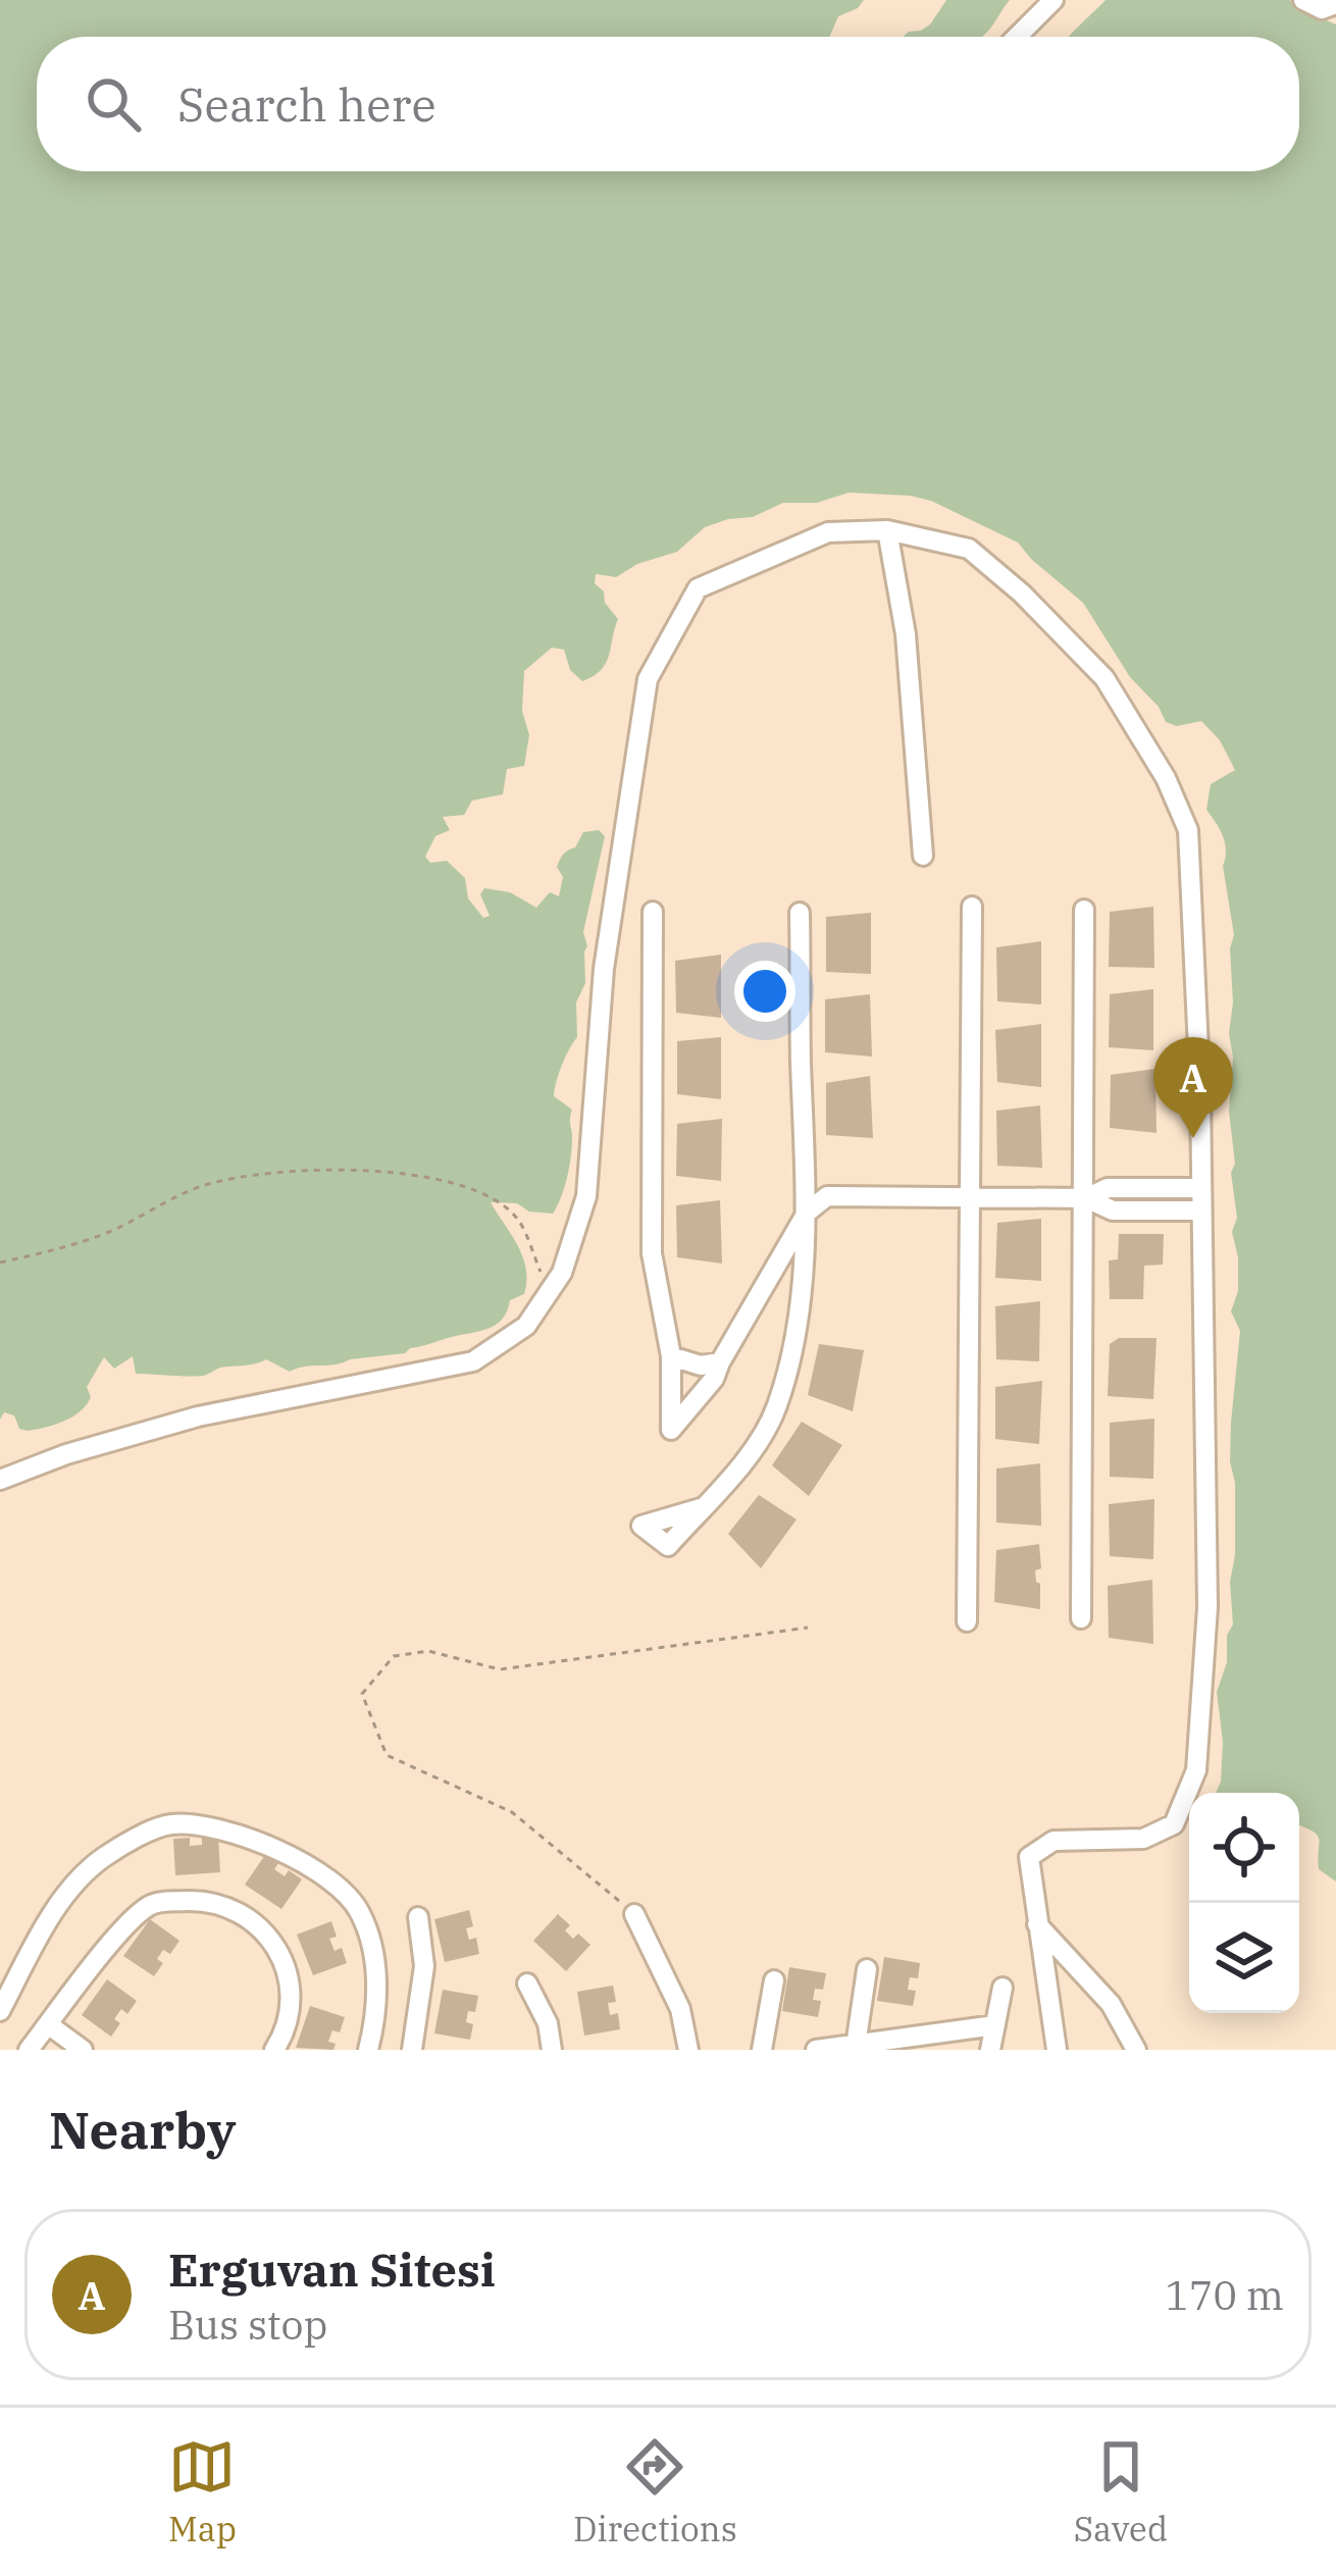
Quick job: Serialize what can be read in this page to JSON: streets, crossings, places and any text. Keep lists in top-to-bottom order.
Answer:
{
  "page": {
    "search": "Search here",
    "pins": "A",
    "heading": "Nearby",
    "list": [
      {
        "mark": "A",
        "name": "Erguvan Sitesi",
        "note": "Bus stop",
        "value": "170 m"
      }
    ],
    "nav": ["Map", "Directions", "Saved"]
  }
}
